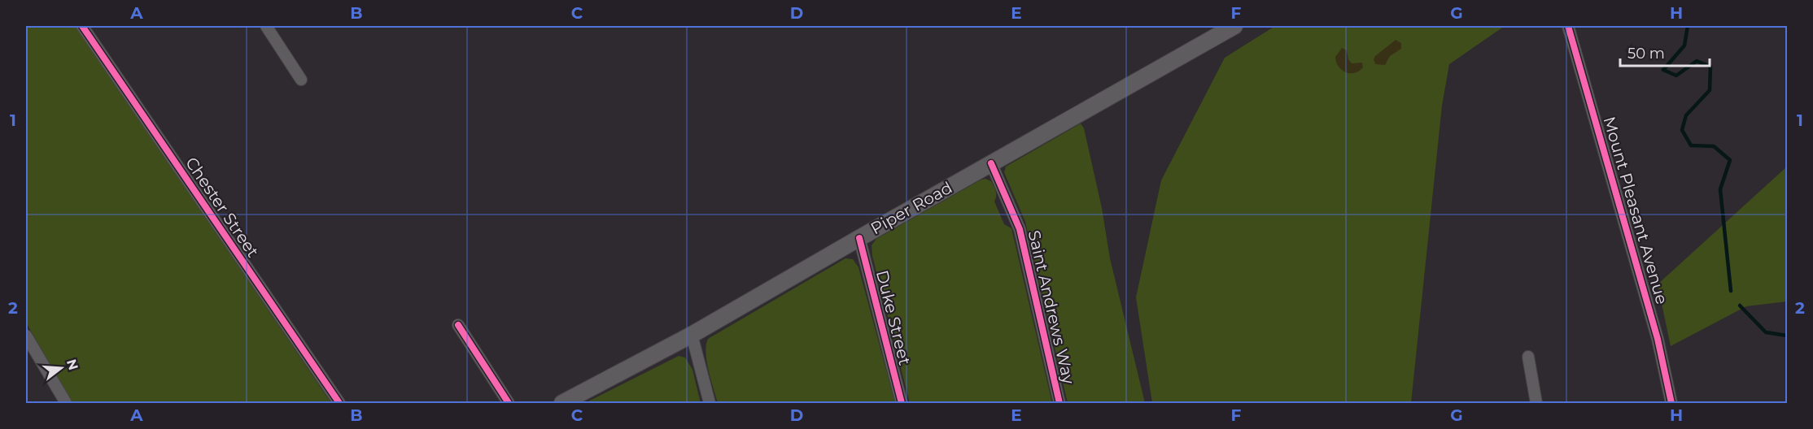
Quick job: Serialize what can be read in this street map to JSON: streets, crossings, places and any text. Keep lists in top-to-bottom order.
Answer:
{
  "streets": {
    "main road": ["Piper Road"],
    "street": [
      "Chester Street",
      "Mount Pleasant Avenue",
      "Saint Andrews Way",
      "Duke Street"
    ]
  },
  "crossings": [
    ["Piper Road", "Saint Andrews Way"],
    ["Piper Road", "Duke Street"]
  ],
  "scale_bar": "50 m",
  "north": "right",
  "grid": {
    "columns": [
      "A",
      "B",
      "C",
      "D",
      "E",
      "F",
      "G",
      "H"
    ],
    "rows": ["1", "2"]
  }
}
